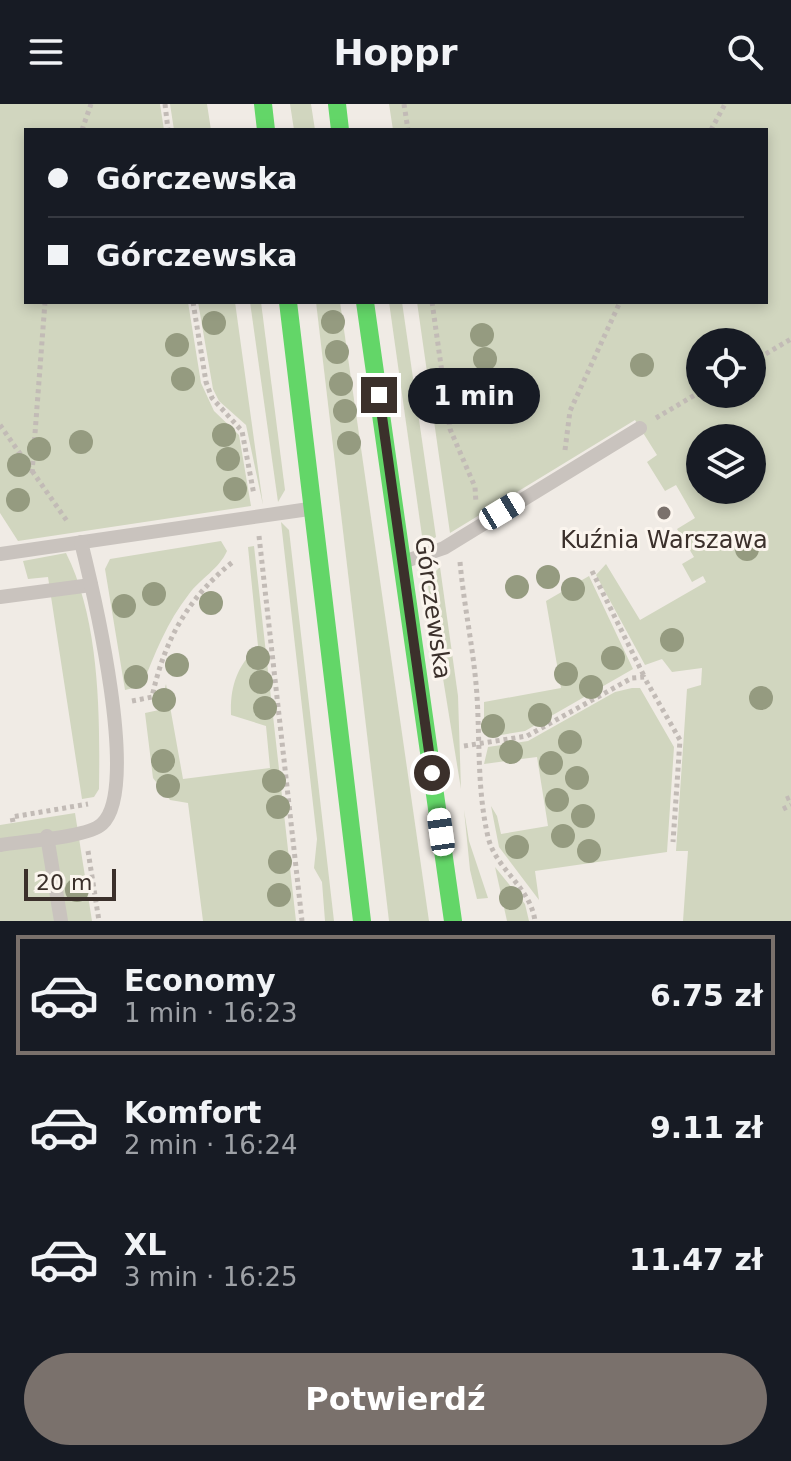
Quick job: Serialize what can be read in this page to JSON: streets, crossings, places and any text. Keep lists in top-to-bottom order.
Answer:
{
  "streets": {
    "main road": ["Górczewska"]
  },
  "places": ["Kuźnia Warszawa"],
  "scale_bar": "20 m",
  "page": {
    "header": "Hoppr",
    "banner": ["Górczewska", "Górczewska"],
    "bubble": "1 min",
    "scale": "20 m",
    "list": [
      {
        "name": "Economy",
        "note": "1 min · 16:23",
        "value": "6.75 zł"
      },
      {
        "name": "Komfort",
        "note": "2 min · 16:24",
        "value": "9.11 zł"
      },
      {
        "name": "XL",
        "note": "3 min · 16:25",
        "value": "11.47 zł"
      }
    ],
    "buttons": "Potwierdź"
  }
}
